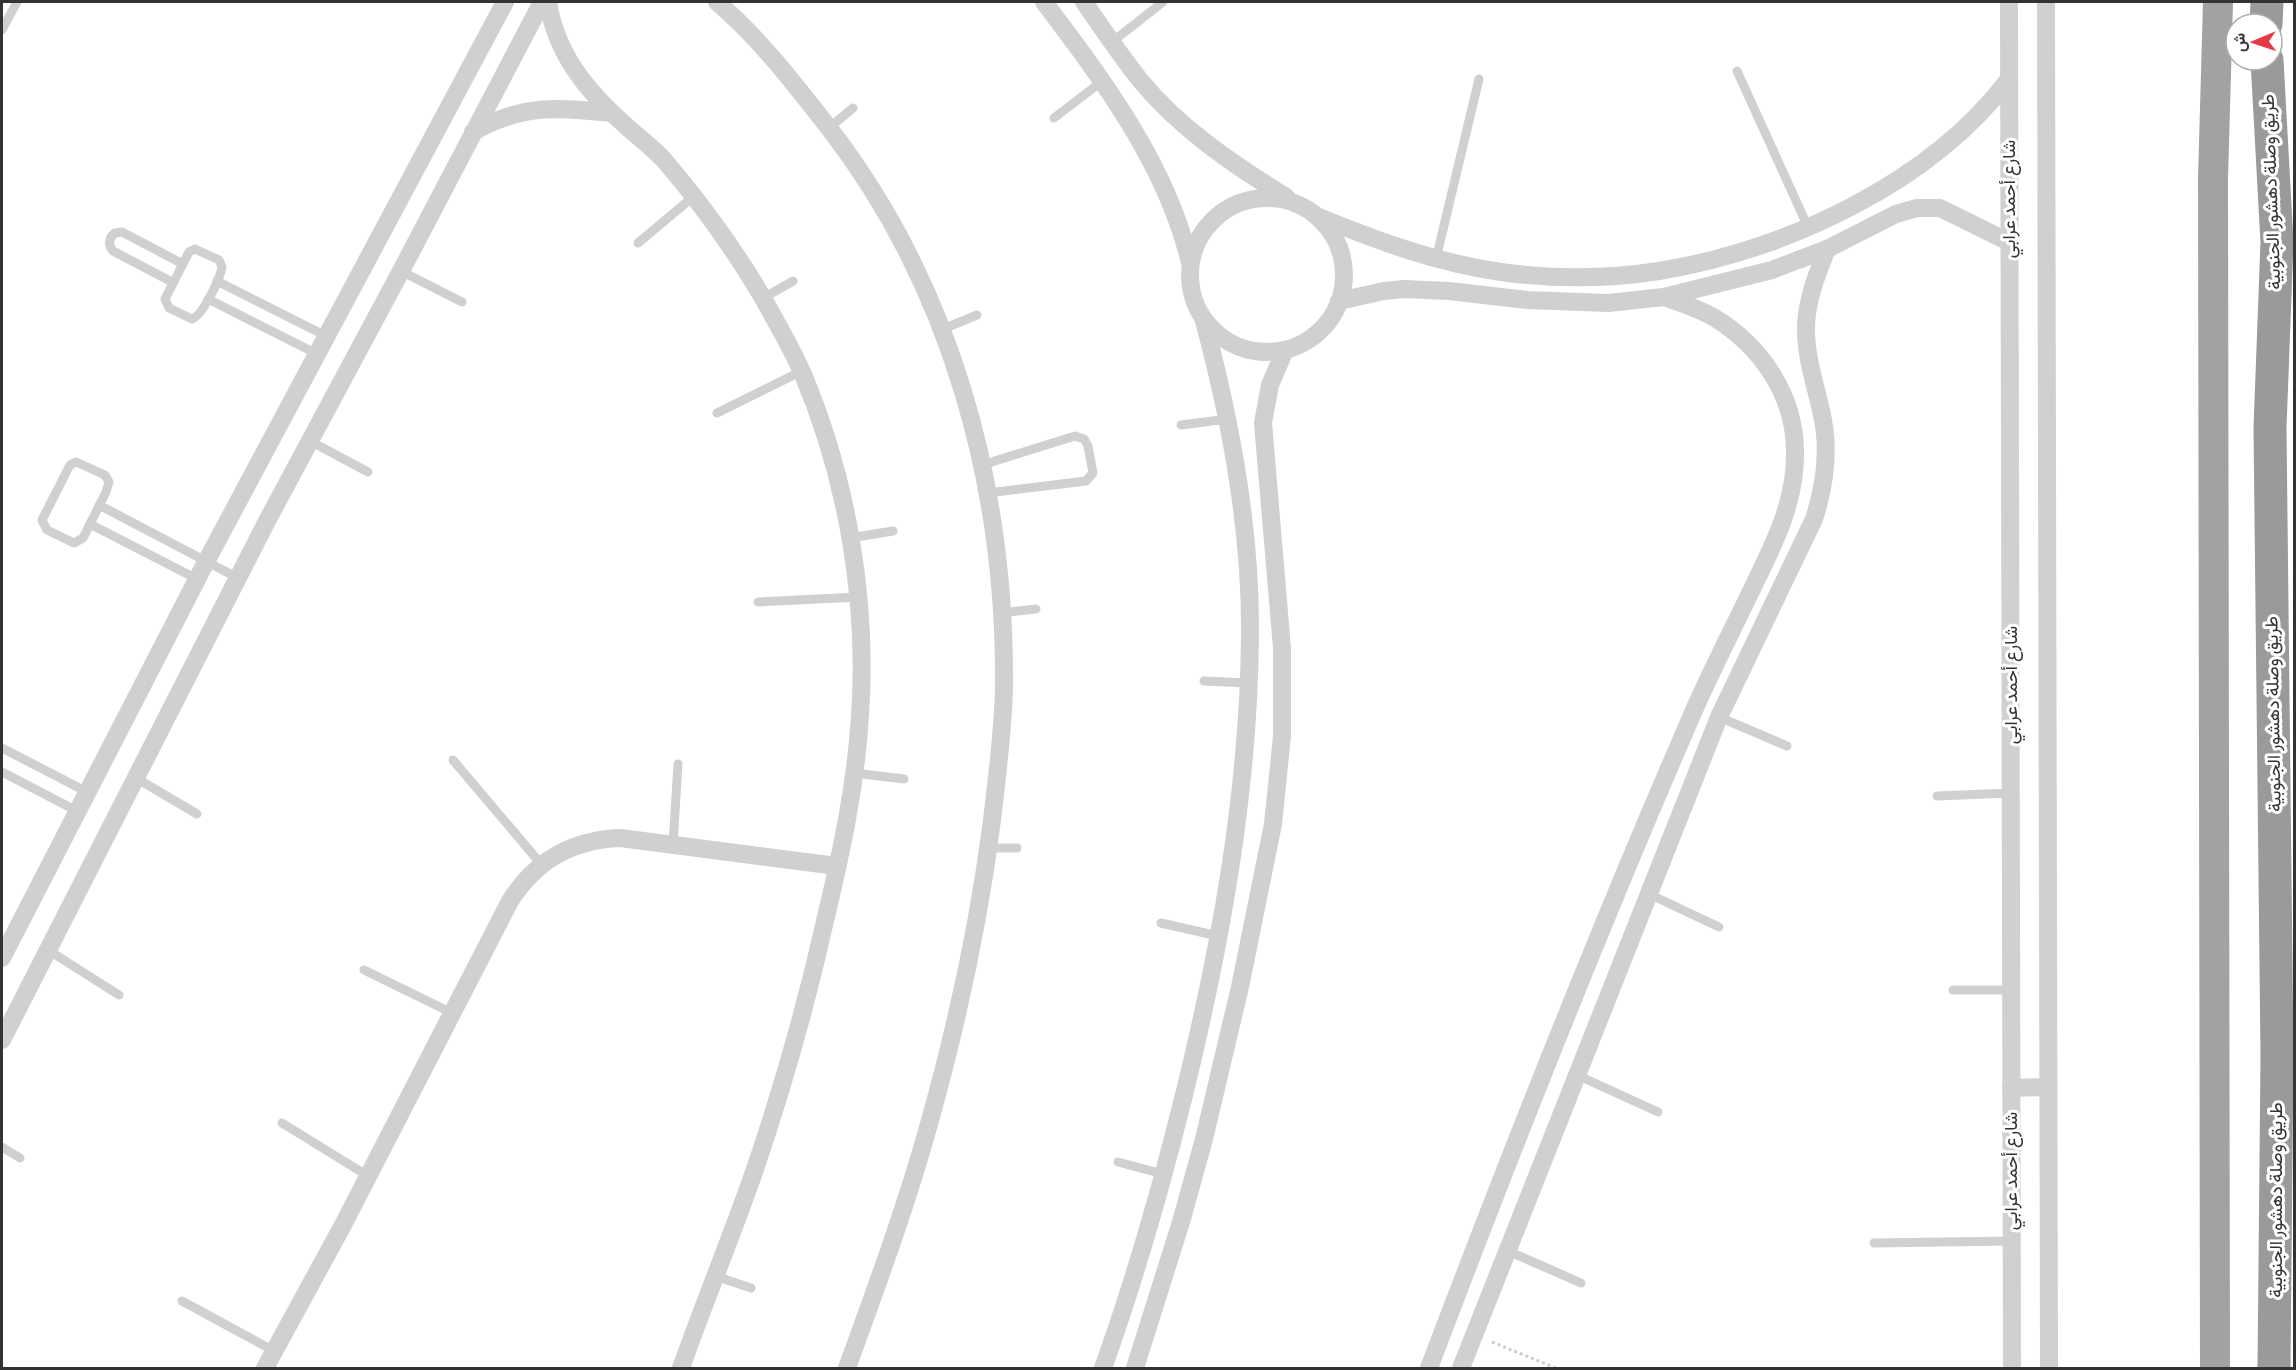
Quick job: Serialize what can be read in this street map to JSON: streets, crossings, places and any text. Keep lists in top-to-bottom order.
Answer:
{
  "streets": {
    "highway": ["طريق وصلة دهشور الجنوبية"],
    "street": ["شارع أحمد عرابي"]
  },
  "north": "left"
}
